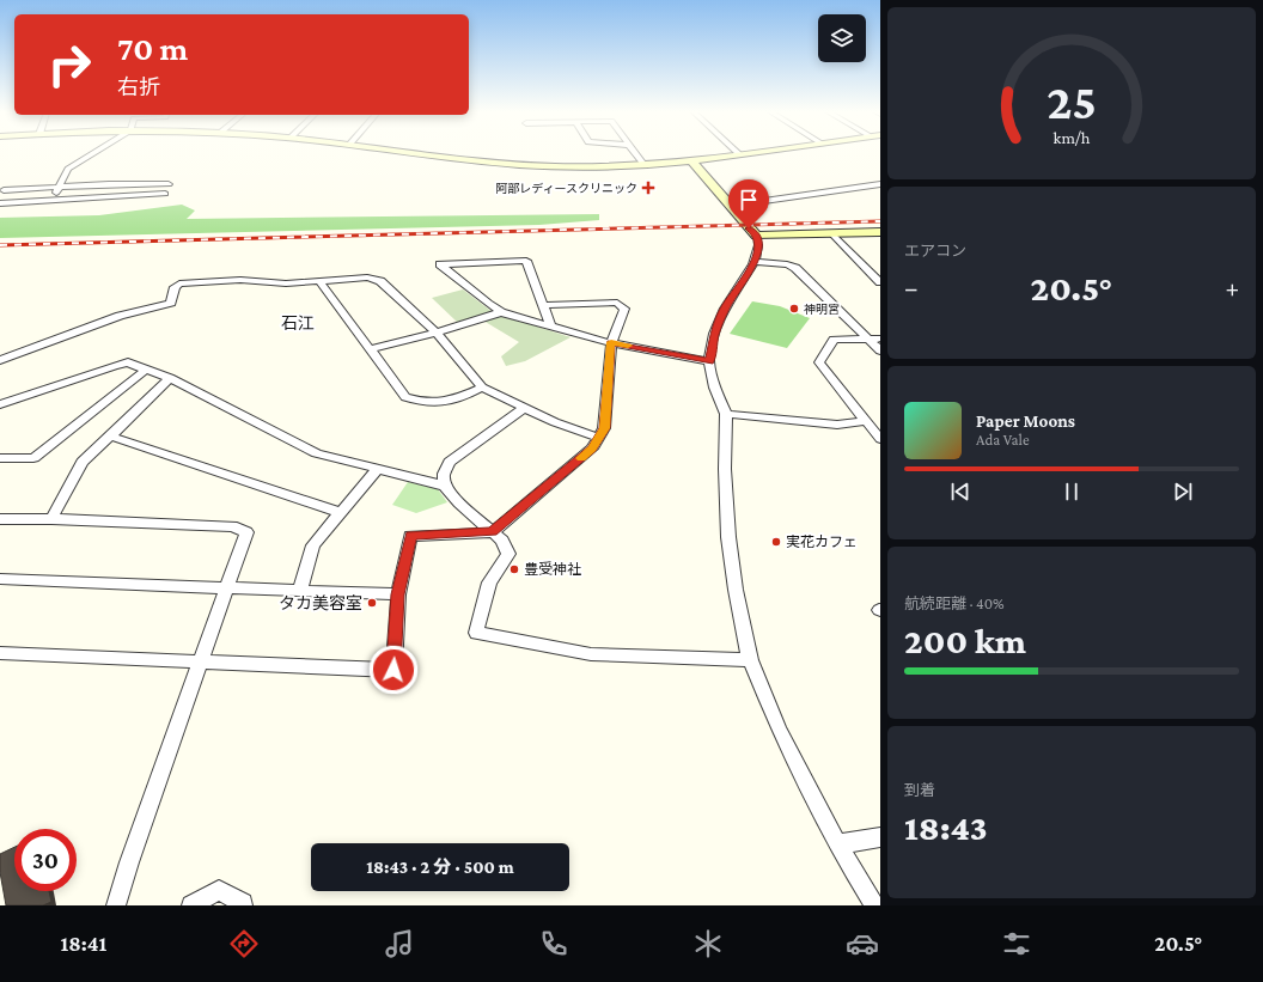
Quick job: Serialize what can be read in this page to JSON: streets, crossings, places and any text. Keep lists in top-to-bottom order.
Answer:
{
  "districts": ["石江"],
  "places": {
    "health": ["阿部レディースクリニック"],
    "other": [
      "神明宮",
      "実花カフェ",
      "豊受神社",
      "タカ美容室"
    ]
  },
  "page": {
    "turn": ["70 m", "右折"],
    "tile": [
      "エアコン",
      ["航続距離 · 40%", "200 km"],
      ["到着", "18:43"]
    ],
    "heat": ["−", "20.5°", "+"],
    "song": ["Paper Moons", "Ada Vale"],
    "limit": "30",
    "trip": "18:43 · 2 分 · 500 m",
    "tabs": ["18:41", "20.5°"],
    "gauge": ["25", "km/h"]
  }
}
